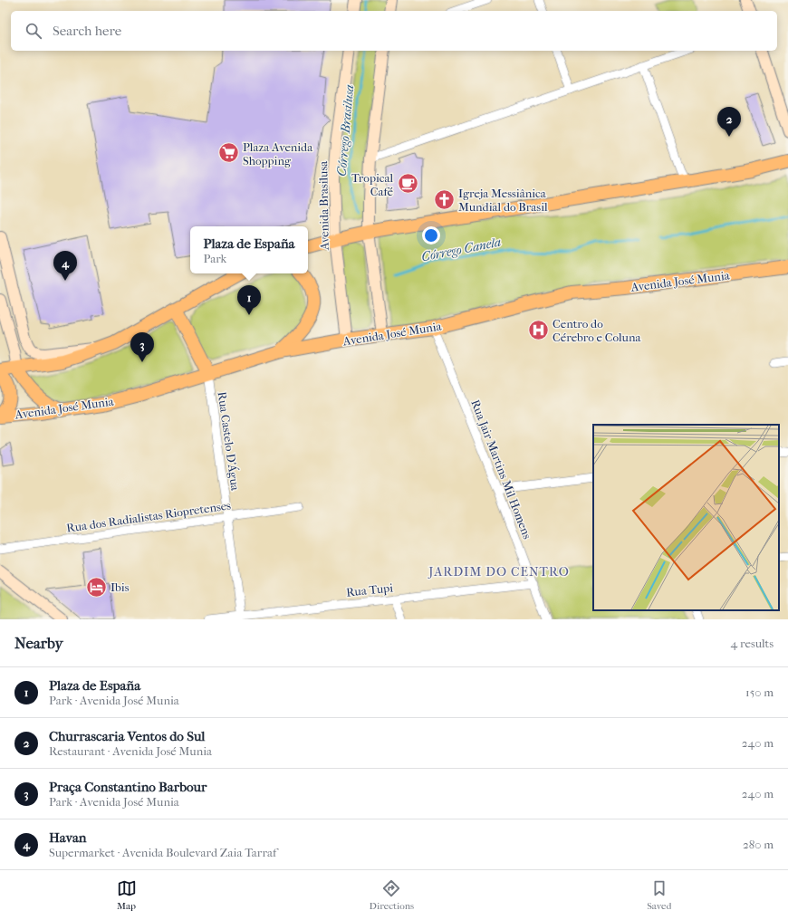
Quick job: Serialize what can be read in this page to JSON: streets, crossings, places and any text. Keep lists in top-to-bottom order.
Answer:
{
  "streets": {
    "main road": ["Avenida Brasilusa", "Avenida José Munia"],
    "street": [
      "Rua Castelo D'Água",
      "Rua Jair Martins Mil Homens",
      "Rua dos Radialistas Riopretenses",
      "Rua Tupi"
    ]
  },
  "crossings": [
    ["Avenida Brasilusa", "Avenida José Munia"],
    ["Avenida José Munia", "Rua Castelo D'Água"],
    ["Avenida José Munia", "Rua Jair Martins Mil Homens"],
    ["Rua Castelo D'Água", "Rua dos Radialistas Riopretenses"],
    ["Rua Castelo D'Água", "Rua Tupi"],
    ["Rua Jair Martins Mil Homens", "Rua Tupi"]
  ],
  "districts": ["JARDIM DO CENTRO"],
  "water": ["Córrego Brasilusa", "Córrego Canela"],
  "places": {
    "supermarket": ["Plaza Avenida Shopping"],
    "cafe": ["Tropical Café"],
    "church": ["Igreja Messiânica Mundial do Brasil"],
    "hospital": ["Centro do Cérebro e Coluna"],
    "hotel": ["Ibis"]
  },
  "page": {
    "search": "Search here",
    "pins": [
      "2",
      "4",
      "1",
      "3"
    ],
    "popup": ["Plaza de España", "Park"],
    "heading": ["Nearby", "4 results"],
    "list": [
      {
        "mark": "1",
        "name": "Plaza de España",
        "note": "Park · Avenida José Munia",
        "value": "150 m"
      },
      {
        "mark": "2",
        "name": "Churrascaria Ventos do Sul",
        "note": "Restaurant · Avenida José Munia",
        "value": "240 m"
      },
      {
        "mark": "3",
        "name": "Praça Constantino Barbour",
        "note": "Park · Avenida José Munia",
        "value": "240 m"
      },
      {
        "mark": "4",
        "name": "Havan",
        "note": "Supermarket · Avenida Boulevard Zaia Tarraf",
        "value": "280 m"
      }
    ],
    "nav": ["Map", "Directions", "Saved"]
  }
}
